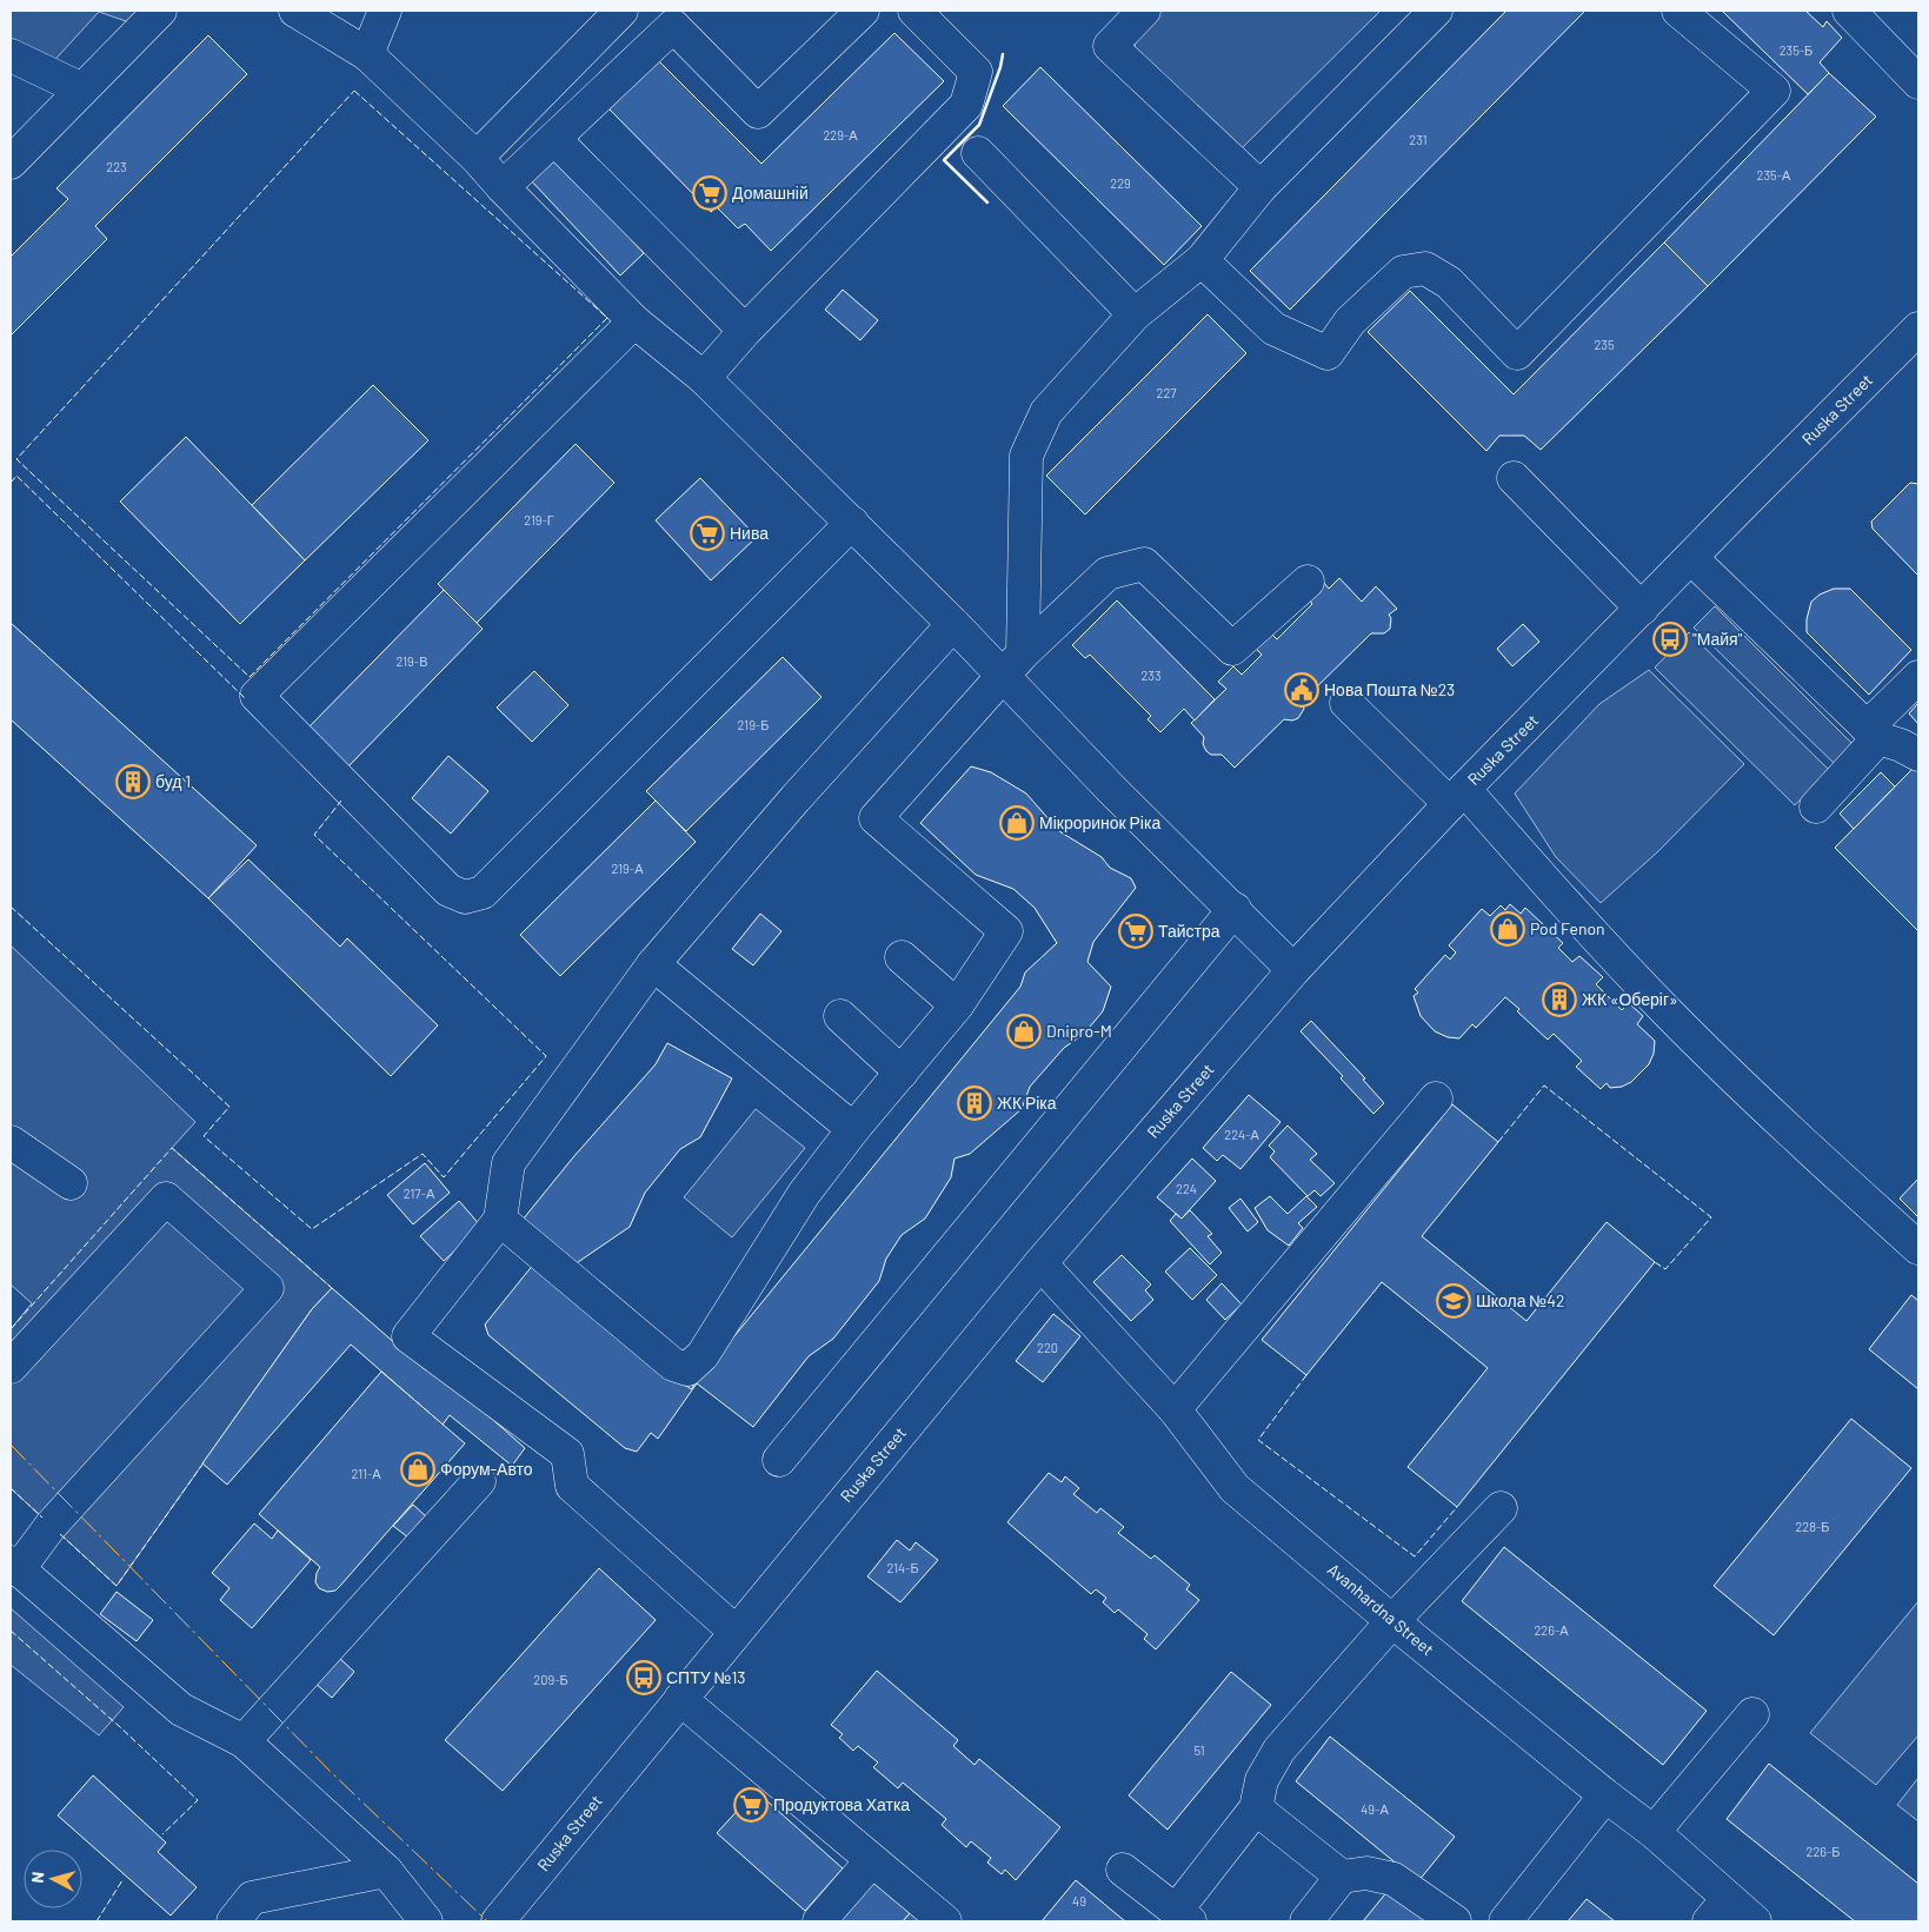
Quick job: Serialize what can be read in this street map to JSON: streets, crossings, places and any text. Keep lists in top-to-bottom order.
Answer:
{
  "streets": {
    "main road": ["Ruska Street", "Avanhardna Street"]
  },
  "crossings": [
    ["Ruska Street", "Avanhardna Street"]
  ],
  "places": {
    "supermarket": [
      "Домашній",
      "Нива",
      "Тайстра",
      "Продуктова Хатка"
    ],
    "bus stop": ["\"Майя\"", "СПТУ №13"],
    "public building": ["Нова Пошта №23"],
    "building": ["буд 1", "ЖК «Оберіг»", "ЖК Ріка"],
    "shop": [
      "Мікроринок Ріка",
      "Pod Fenon",
      "Dnipro-M",
      "Форум-Авто"
    ],
    "school or university": ["Школа №42"]
  },
  "house_numbers": [
    "235-Б",
    "229-А",
    "231",
    "223",
    "235-А",
    "229",
    "235",
    "227",
    "219-Г",
    "219-В",
    "233",
    "219-Б",
    "219-А",
    "224-А",
    "224",
    "217-А",
    "220",
    "211-А",
    "228-Б",
    "214-Б",
    "226-А",
    "209-Б",
    "51",
    "49-А",
    "226-Б",
    "49"
  ],
  "north": "left"
}
